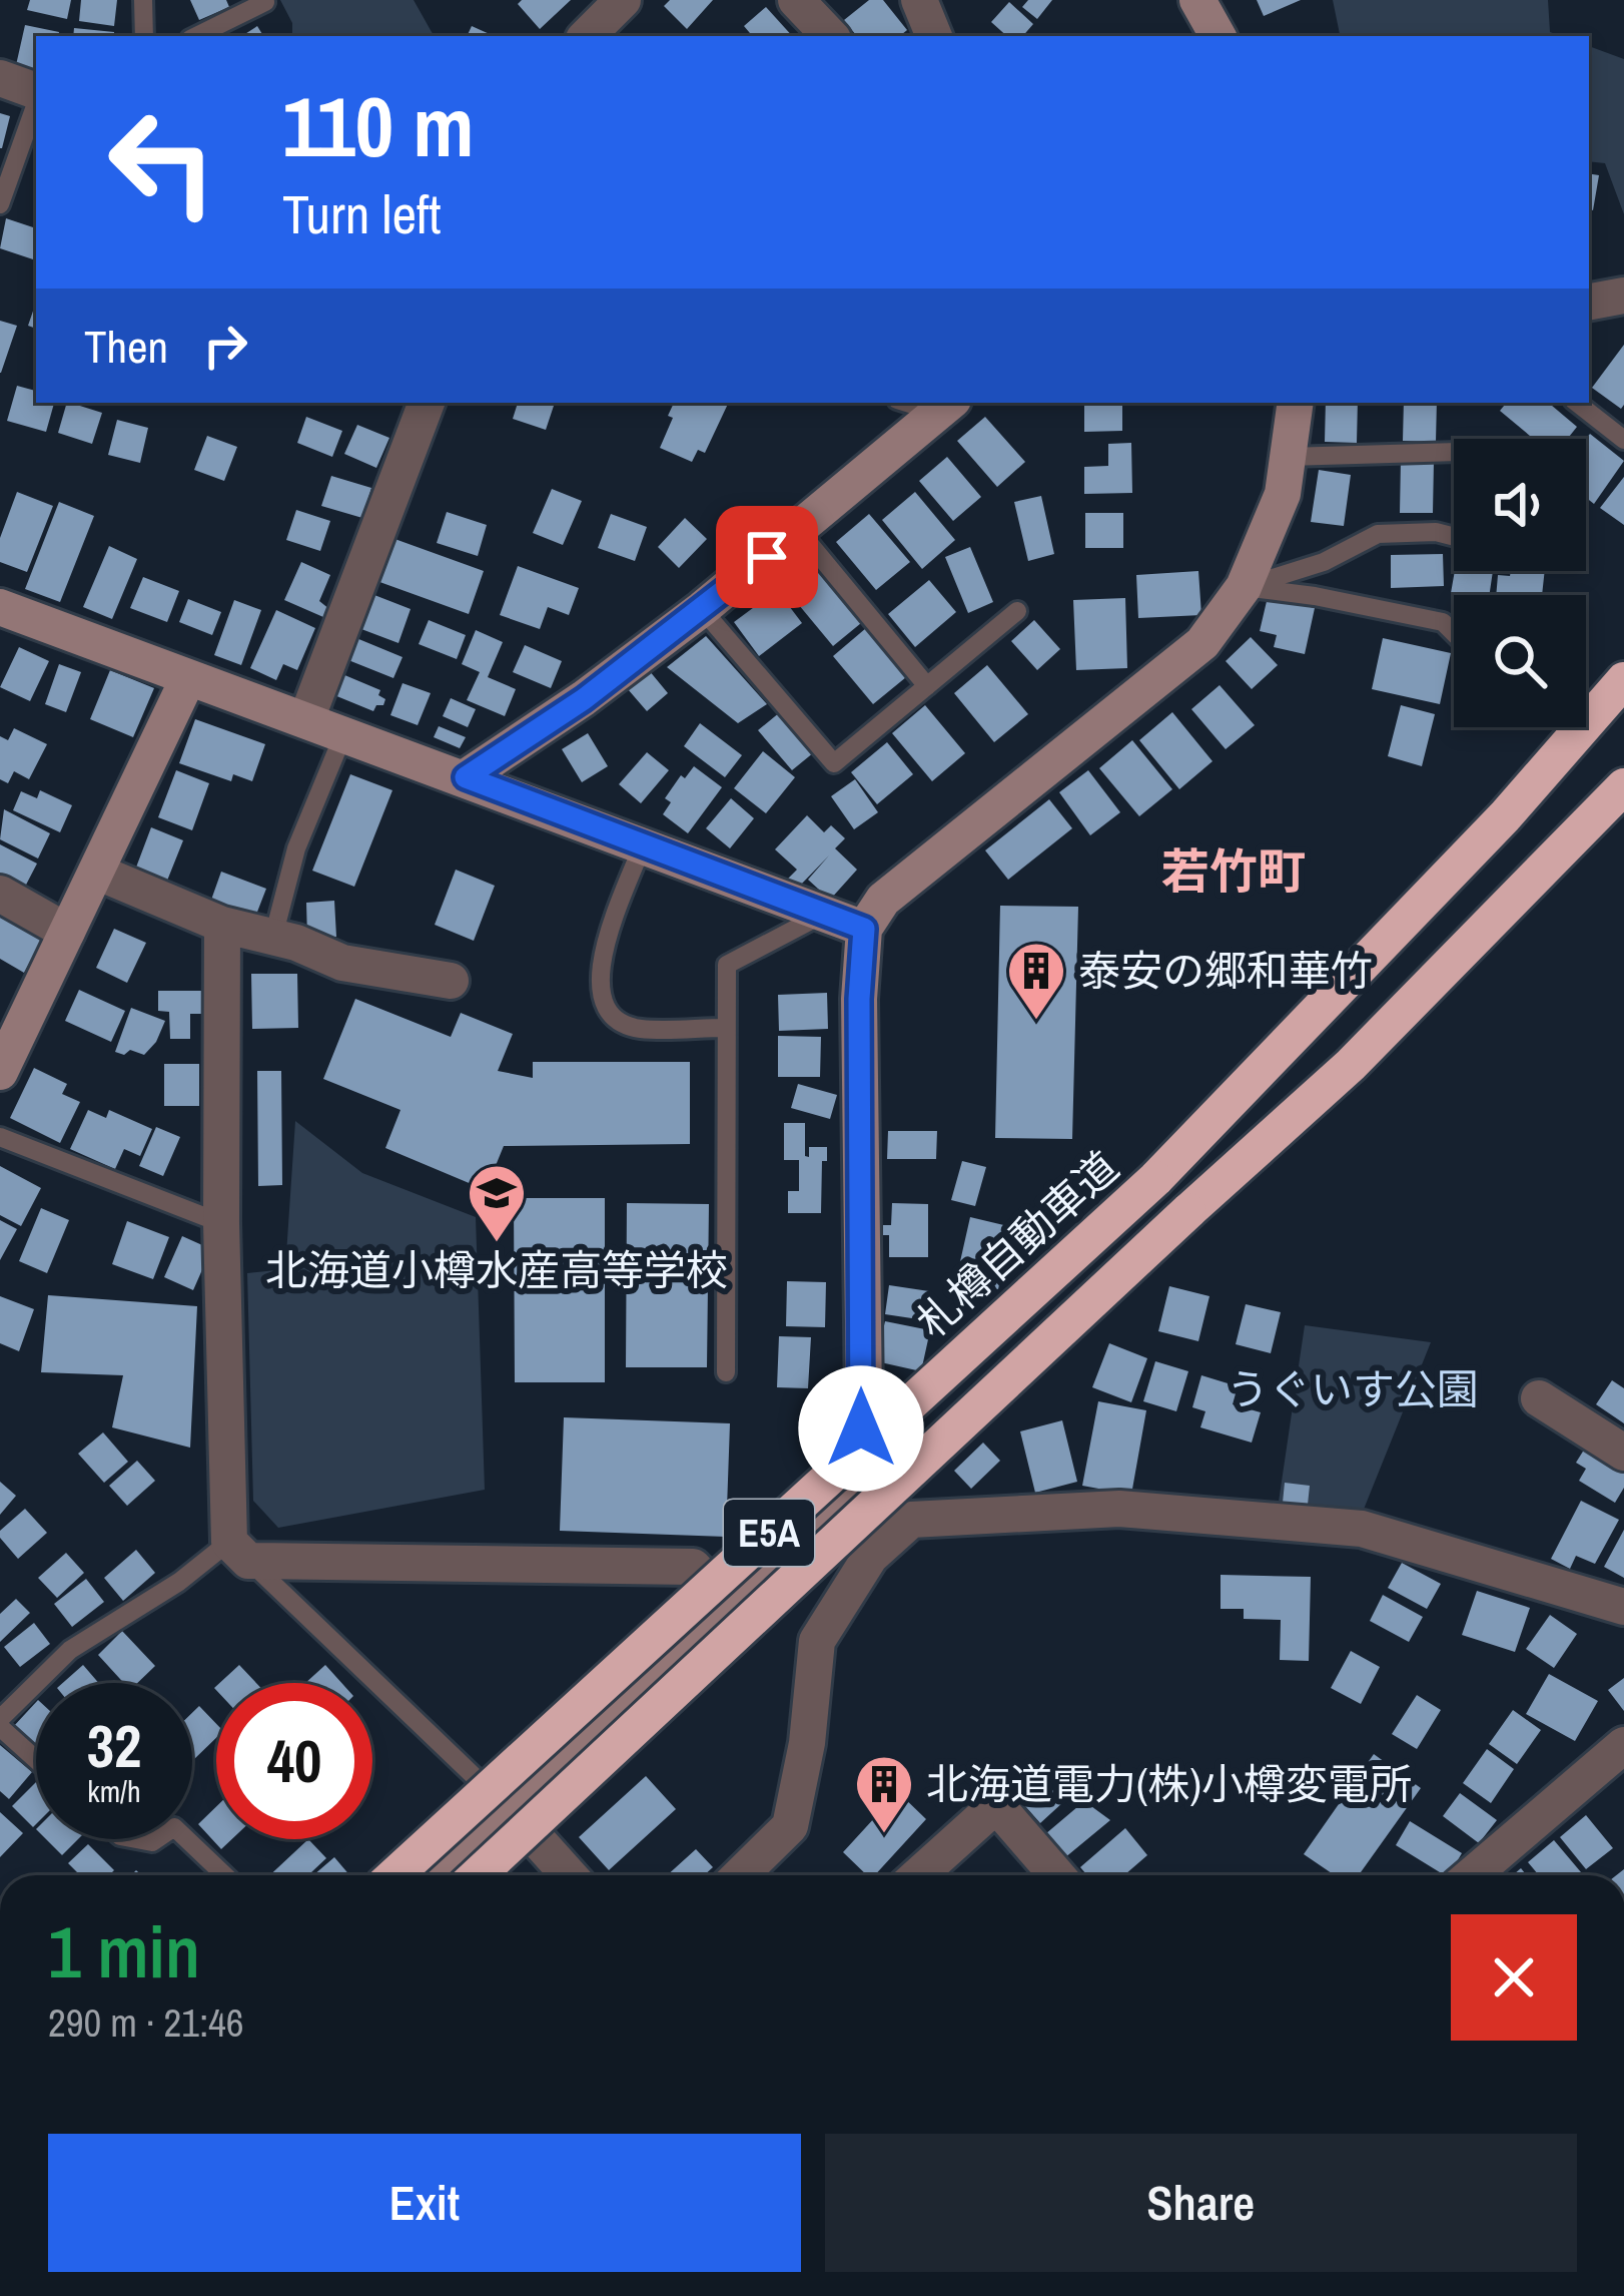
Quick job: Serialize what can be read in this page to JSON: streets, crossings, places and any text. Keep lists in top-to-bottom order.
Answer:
{
  "streets": {
    "highway": ["札樽自動車道", "E5A"]
  },
  "districts": ["若竹町"],
  "parks": ["うぐいす公園"],
  "places": {
    "building": ["泰安の郷和華竹", "北海道電力(株)小樽変電所"],
    "school or university": ["北海道小樽水産高等学校"]
  },
  "page": {
    "turn": ["110 m", "Turn left"],
    "then": "Then",
    "speed": "32 km/h",
    "limit": "40",
    "heading": ["1 min", "290 m · 21:46"],
    "buttons": ["Exit", "Share"]
  }
}
